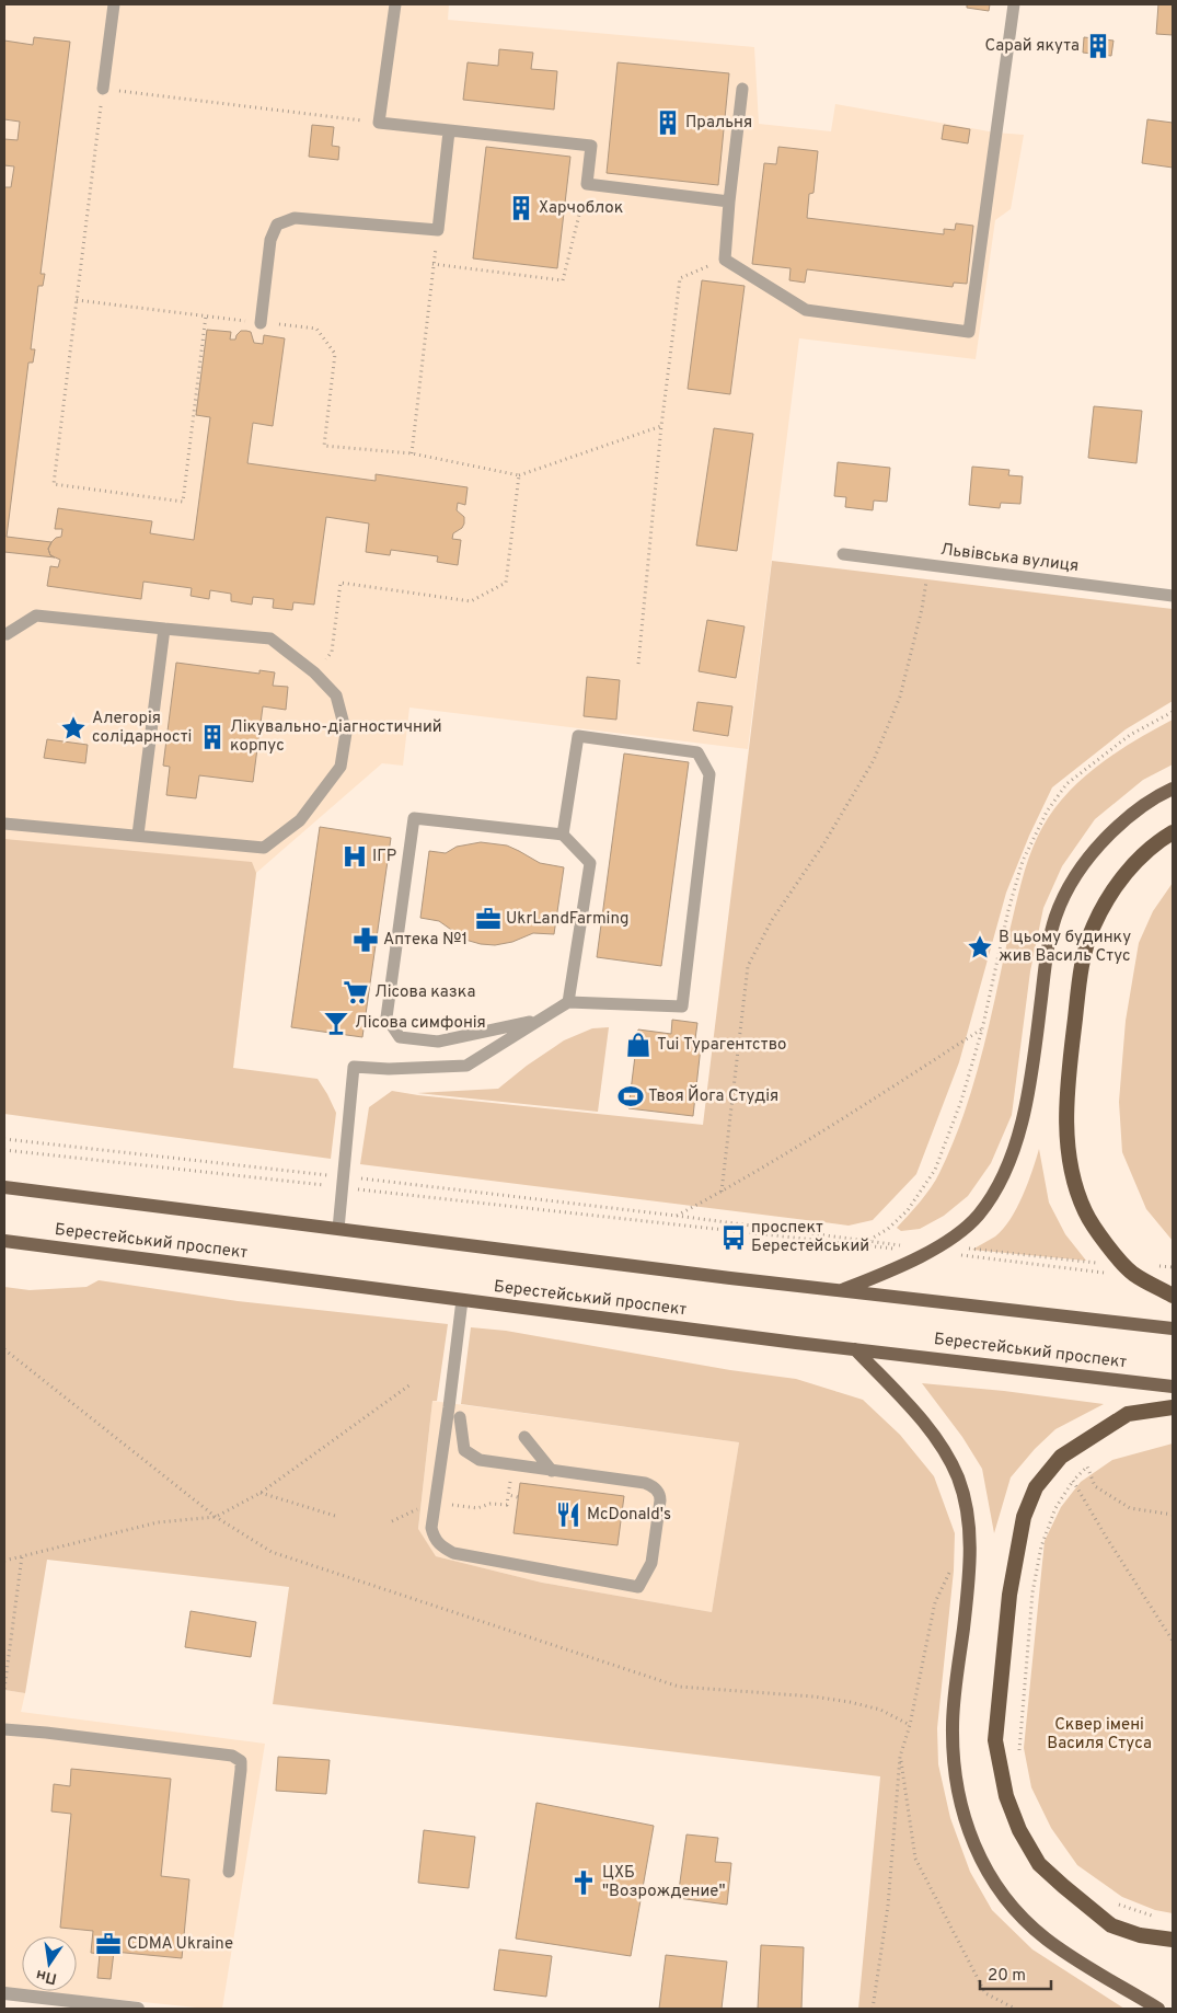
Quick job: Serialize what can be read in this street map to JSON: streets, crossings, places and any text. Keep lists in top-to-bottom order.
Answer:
{
  "streets": {
    "main road": ["Берестейський проспект"],
    "lane": ["Львівська вулиця"]
  },
  "parks": ["Сквер імені Василя Стуса"],
  "places": {
    "building": [
      "Сарай якута",
      "Пральня",
      "Харчоблок",
      "Лікувально-діагностичний корпус"
    ],
    "place": ["Алегорія солідарності", "В цьому будинку жив Василь Стус"],
    "hospital": ["ІГР"],
    "office": ["UkrLandFarming", "CDMA Ukraine"],
    "pharmacy": ["Аптека №1"],
    "supermarket": ["Лісова казка"],
    "bar": ["Лісова симфонія"],
    "shop": ["Tui Турагентство"],
    "sports": ["Твоя Йога Студiя"],
    "bus stop": ["проспект Берестейський"],
    "restaurant": ["McDonald's"],
    "church": ["ЦХБ \"Возрождение\""]
  },
  "scale_bar": "20 m",
  "north": "bottom"
}
